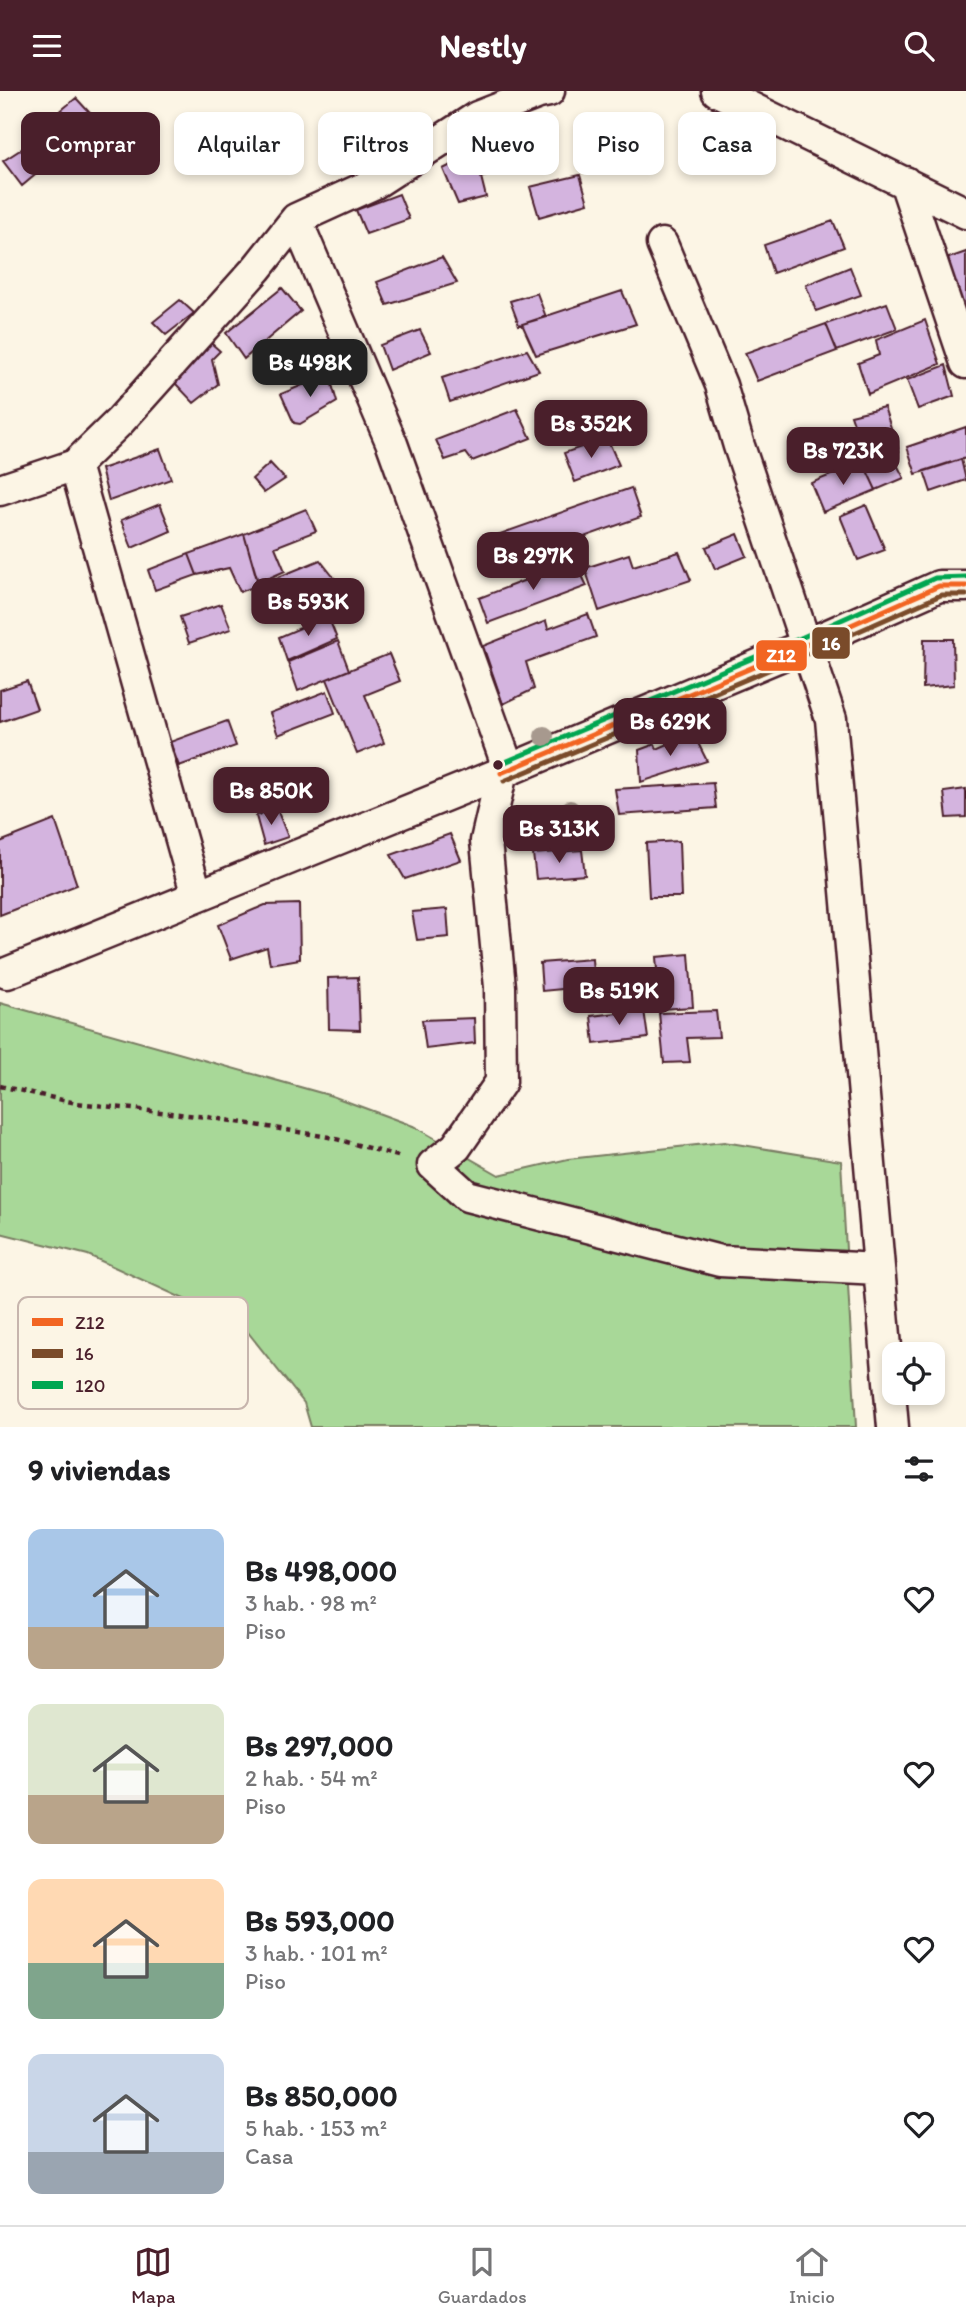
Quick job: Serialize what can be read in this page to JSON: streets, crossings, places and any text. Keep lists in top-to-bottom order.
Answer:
{
  "lines": ["transit line 120", "transit line Z12", "transit line 16"],
  "legend": ["Z12", "16", "120"],
  "page": {
    "header": "Nestly",
    "chip": [
      "Comprar",
      "Alquilar",
      "Filtros",
      "Nuevo",
      "Piso",
      "Casa"
    ],
    "price": [
      "Bs 498K",
      "Bs 352K",
      "Bs 723K",
      "Bs 297K",
      "Bs 593K",
      "Bs 629K",
      "Bs 850K",
      "Bs 313K",
      "Bs 519K"
    ],
    "heading": "9 viviendas",
    "list": [
      {
        "name": "Bs 498,000",
        "note": "3 hab. · 98 m² · Piso"
      },
      {
        "name": "Bs 297,000",
        "note": "2 hab. · 54 m² · Piso"
      },
      {
        "name": "Bs 593,000",
        "note": "3 hab. · 101 m² · Piso"
      },
      {
        "name": "Bs 850,000",
        "note": "5 hab. · 153 m² · Casa"
      }
    ],
    "tabs": ["Mapa", "Guardados", "Inicio"]
  }
}
